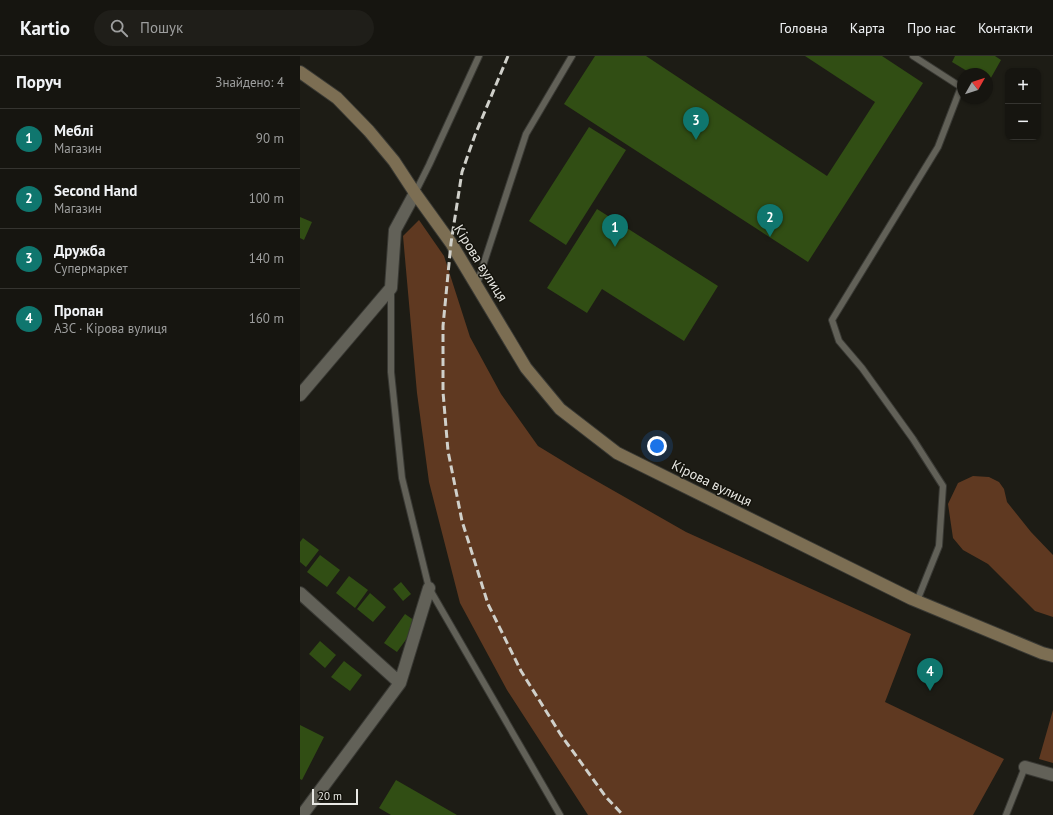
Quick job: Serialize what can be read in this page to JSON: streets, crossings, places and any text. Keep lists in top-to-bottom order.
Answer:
{
  "streets": {
    "main road": ["Кірова вулиця"]
  },
  "scale_bar": "20 m",
  "north": "top right",
  "page": {
    "header": "Kartio",
    "search": "Пошук",
    "nav": [
      "Головна",
      "Карта",
      "Про нас",
      "Контакти"
    ],
    "heading": ["Поруч", "Знайдено: 4"],
    "map_buttons": ["+", "−"],
    "pins": [
      "3",
      "2",
      "1",
      "4"
    ],
    "list": [
      {
        "mark": "1",
        "name": "Меблі",
        "note": "Магазин",
        "value": "90 m"
      },
      {
        "mark": "2",
        "name": "Second Hand",
        "note": "Магазин",
        "value": "100 m"
      },
      {
        "mark": "3",
        "name": "Дружба",
        "note": "Супермаркет",
        "value": "140 m"
      },
      {
        "mark": "4",
        "name": "Пропан",
        "note": "АЗС · Кірова вулиця",
        "value": "160 m"
      }
    ],
    "scale": "20 m"
  }
}
